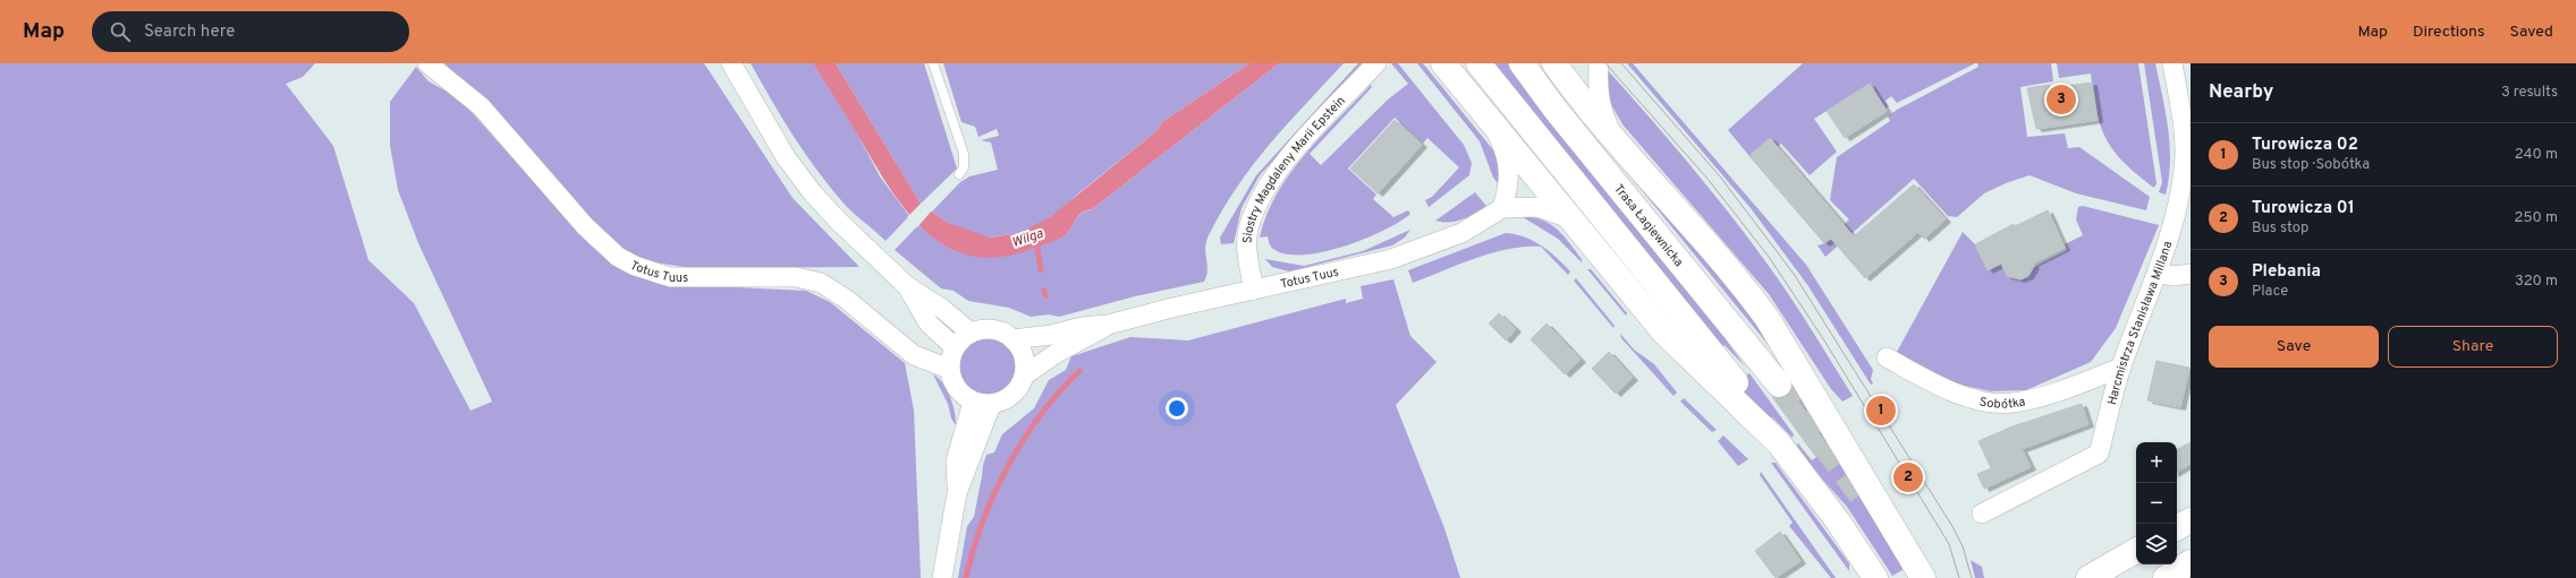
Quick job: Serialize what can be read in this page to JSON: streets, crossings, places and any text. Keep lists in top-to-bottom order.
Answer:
{
  "streets": {
    "main road": ["Trasa Łagiewnicka"],
    "street": [
      "Siostry Magdaleny Marii Epstein",
      "Totus Tuus",
      "Harcmistrza Stanisława Millana",
      "Sobótka"
    ]
  },
  "crossings": [
    ["Siostry Magdaleny Marii Epstein", "Totus Tuus"],
    ["Harcmistrza Stanisława Millana", "Sobótka"]
  ],
  "water": ["Wilga"],
  "page": {
    "header": "Map",
    "search": "Search here",
    "nav": ["Map", "Directions", "Saved"],
    "heading": ["Nearby", "3 results"],
    "pins": ["3", "1", "2"],
    "list": [
      {
        "mark": "1",
        "name": "Turowicza 02",
        "note": "Bus stop · Sobótka",
        "value": "240 m"
      },
      {
        "mark": "2",
        "name": "Turowicza 01",
        "note": "Bus stop",
        "value": "250 m"
      },
      {
        "mark": "3",
        "name": "Plebania",
        "note": "Place",
        "value": "320 m"
      }
    ],
    "buttons": ["Save", "Share"],
    "map_buttons": ["+", "−"]
  }
}
